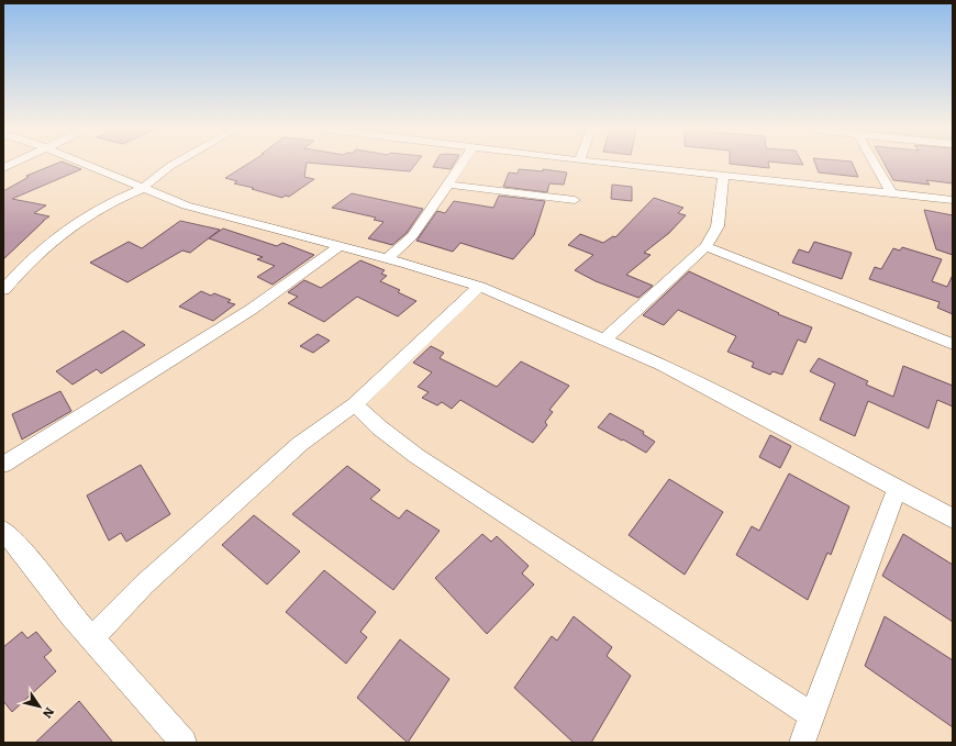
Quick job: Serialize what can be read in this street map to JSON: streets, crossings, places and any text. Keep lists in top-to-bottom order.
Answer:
{
  "north": "bottom right"
}
